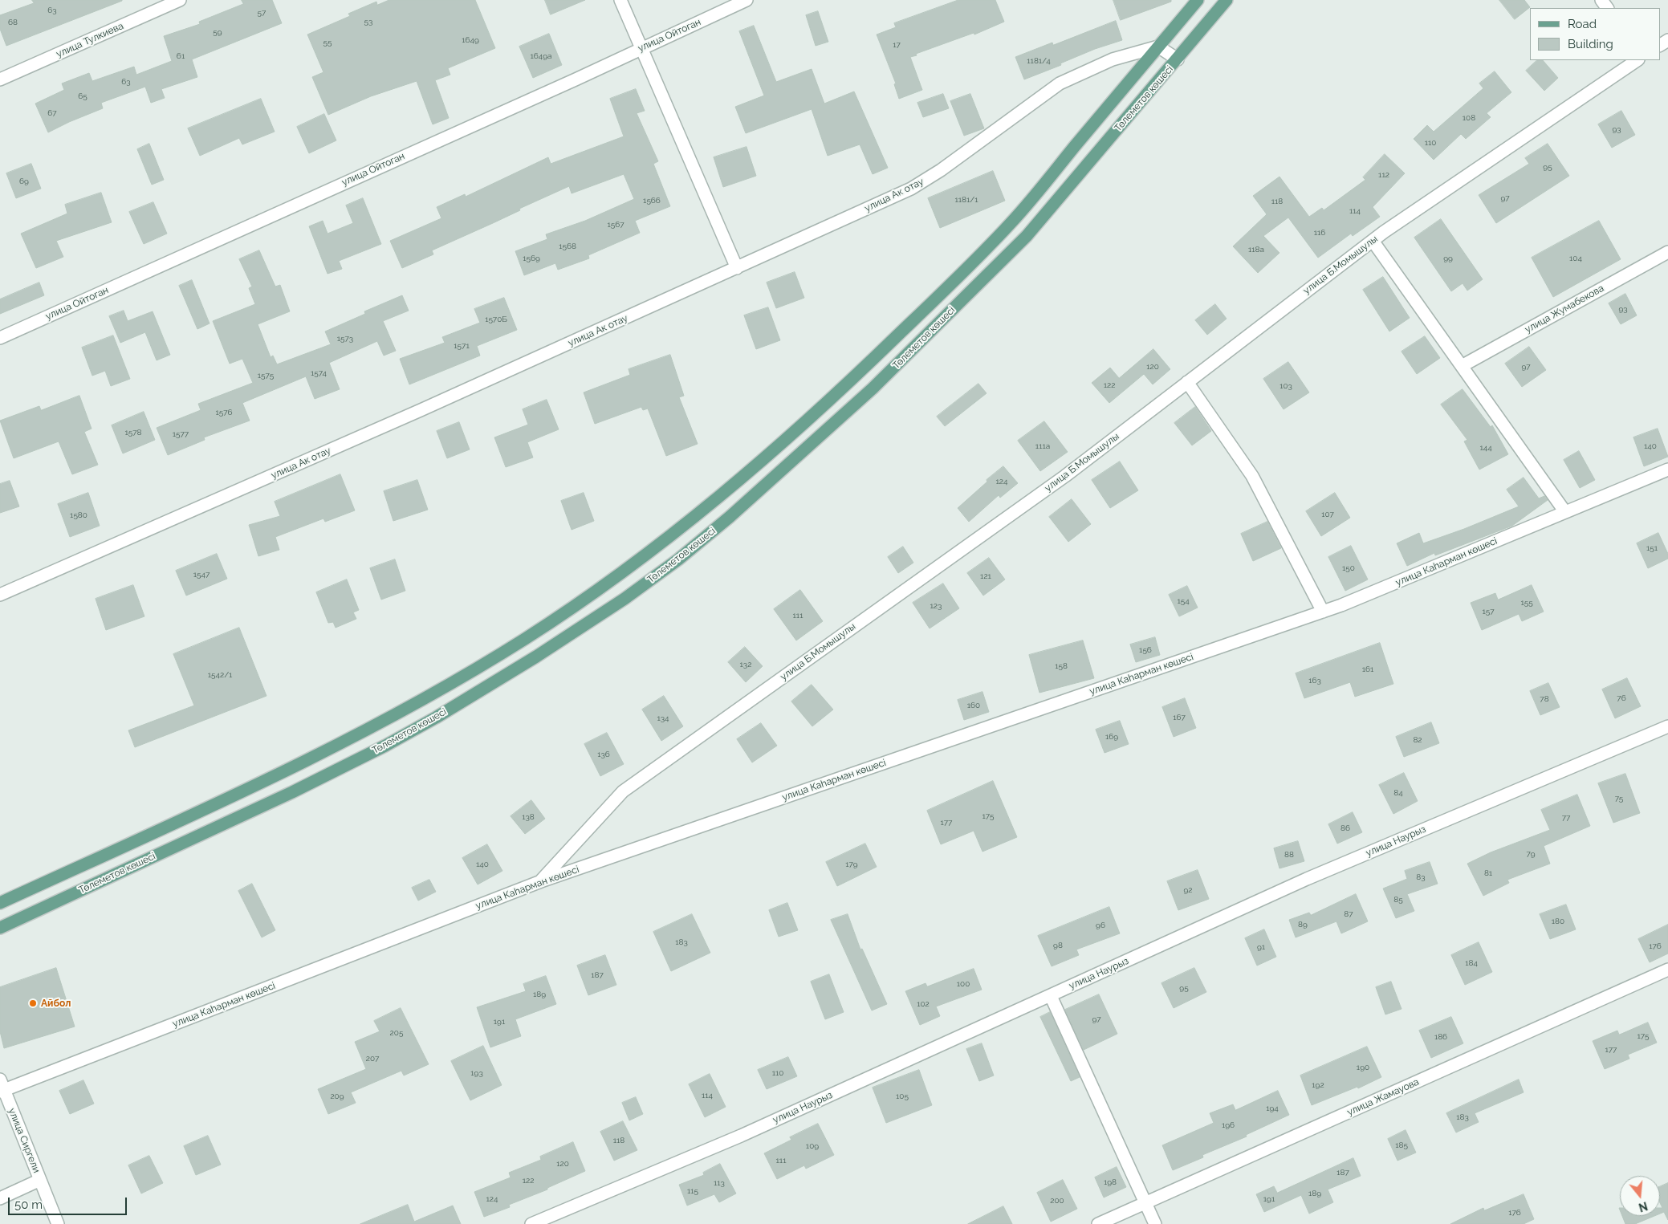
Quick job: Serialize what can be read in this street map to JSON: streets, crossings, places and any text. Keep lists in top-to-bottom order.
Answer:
{
  "streets": {
    "main road": ["Төлеметов көшесі"],
    "street": [
      "улица Ойтоган",
      "улица Тулкиева",
      "улица Ак отау",
      "улица Б.Момышулы",
      "улица Жумабекова",
      "улица Каһарман көшесі",
      "улица Наурыз",
      "улица Жамауова",
      "улица Сиргели"
    ]
  },
  "crossings": [
    ["Төлеметов көшесі", "улица Ак отау"],
    ["улица Б.Момышулы", "улица Каһарман көшесі"],
    ["улица Каһарман көшесі", "улица Сиргели"]
  ],
  "places": ["Айбол"],
  "house_numbers": [
    "63",
    "57",
    "53",
    "68",
    "59",
    "1649",
    "55",
    "17",
    "61",
    "1649а",
    "1181/4",
    "63",
    "65",
    "67",
    "108",
    "93",
    "110",
    "95",
    "112",
    "69",
    "97",
    "1181/1",
    "1566",
    "118",
    "114",
    "1567",
    "116",
    "1568",
    "118а",
    "1569",
    "99",
    "104",
    "93",
    "1570Б",
    "1573",
    "1571",
    "120",
    "97",
    "1574",
    "1575",
    "122",
    "103",
    "1576",
    "1578",
    "1577",
    "111а",
    "140",
    "144",
    "124",
    "107",
    "1580",
    "151",
    "150",
    "1547",
    "121",
    "154",
    "155",
    "123",
    "157",
    "111",
    "156",
    "132",
    "158",
    "161",
    "1542/1",
    "163",
    "76",
    "78",
    "160",
    "167",
    "134",
    "169",
    "82",
    "136",
    "84",
    "75",
    "175",
    "138",
    "77",
    "177",
    "86",
    "79",
    "88",
    "140",
    "179",
    "81",
    "83",
    "92",
    "85",
    "87",
    "180",
    "89",
    "96",
    "183",
    "98",
    "176",
    "91",
    "184",
    "187",
    "100",
    "95",
    "189",
    "102",
    "97",
    "191",
    "205",
    "175",
    "186",
    "177",
    "207",
    "190",
    "193",
    "110",
    "192",
    "114",
    "209",
    "105",
    "194",
    "183",
    "196",
    "118",
    "185",
    "109",
    "111",
    "120",
    "187",
    "122",
    "198",
    "113",
    "115",
    "189",
    "124",
    "191",
    "200",
    "176"
  ],
  "legend": ["Road", "Building"],
  "scale_bar": "50 m",
  "north": "bottom"
}
